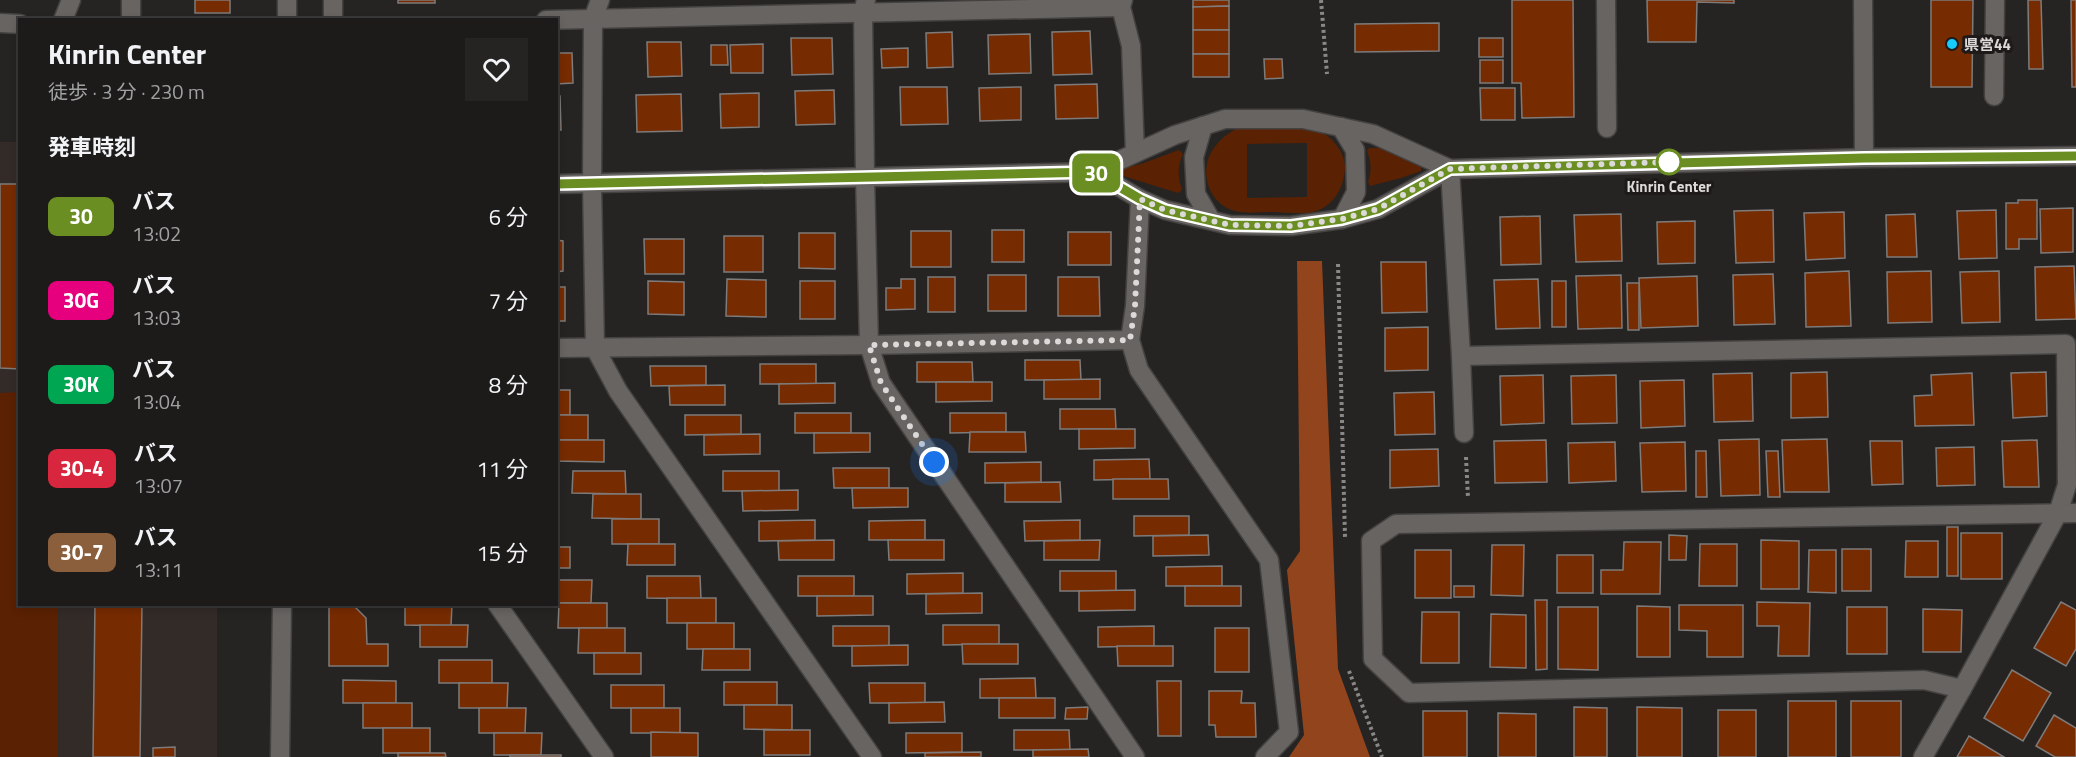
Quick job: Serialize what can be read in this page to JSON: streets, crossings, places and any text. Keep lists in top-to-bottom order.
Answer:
{
  "places": ["県営44", "Kinrin Center"],
  "lines": ["bus line 30"],
  "page": {
    "on_map": "30",
    "heading": [
      ["Kinrin Center", "徒歩 · 3 分 · 230 m"],
      "発車時刻"
    ],
    "list": [
      {
        "mark": "30",
        "name": "バス",
        "note": "13:02",
        "value": "6 分"
      },
      {
        "mark": "30G",
        "name": "バス",
        "note": "13:03",
        "value": "7 分"
      },
      {
        "mark": "30K",
        "name": "バス",
        "note": "13:04",
        "value": "8 分"
      },
      {
        "mark": "30-4",
        "name": "バス",
        "note": "13:07",
        "value": "11 分"
      },
      {
        "mark": "30-7",
        "name": "バス",
        "note": "13:11",
        "value": "15 分"
      }
    ]
  }
}
